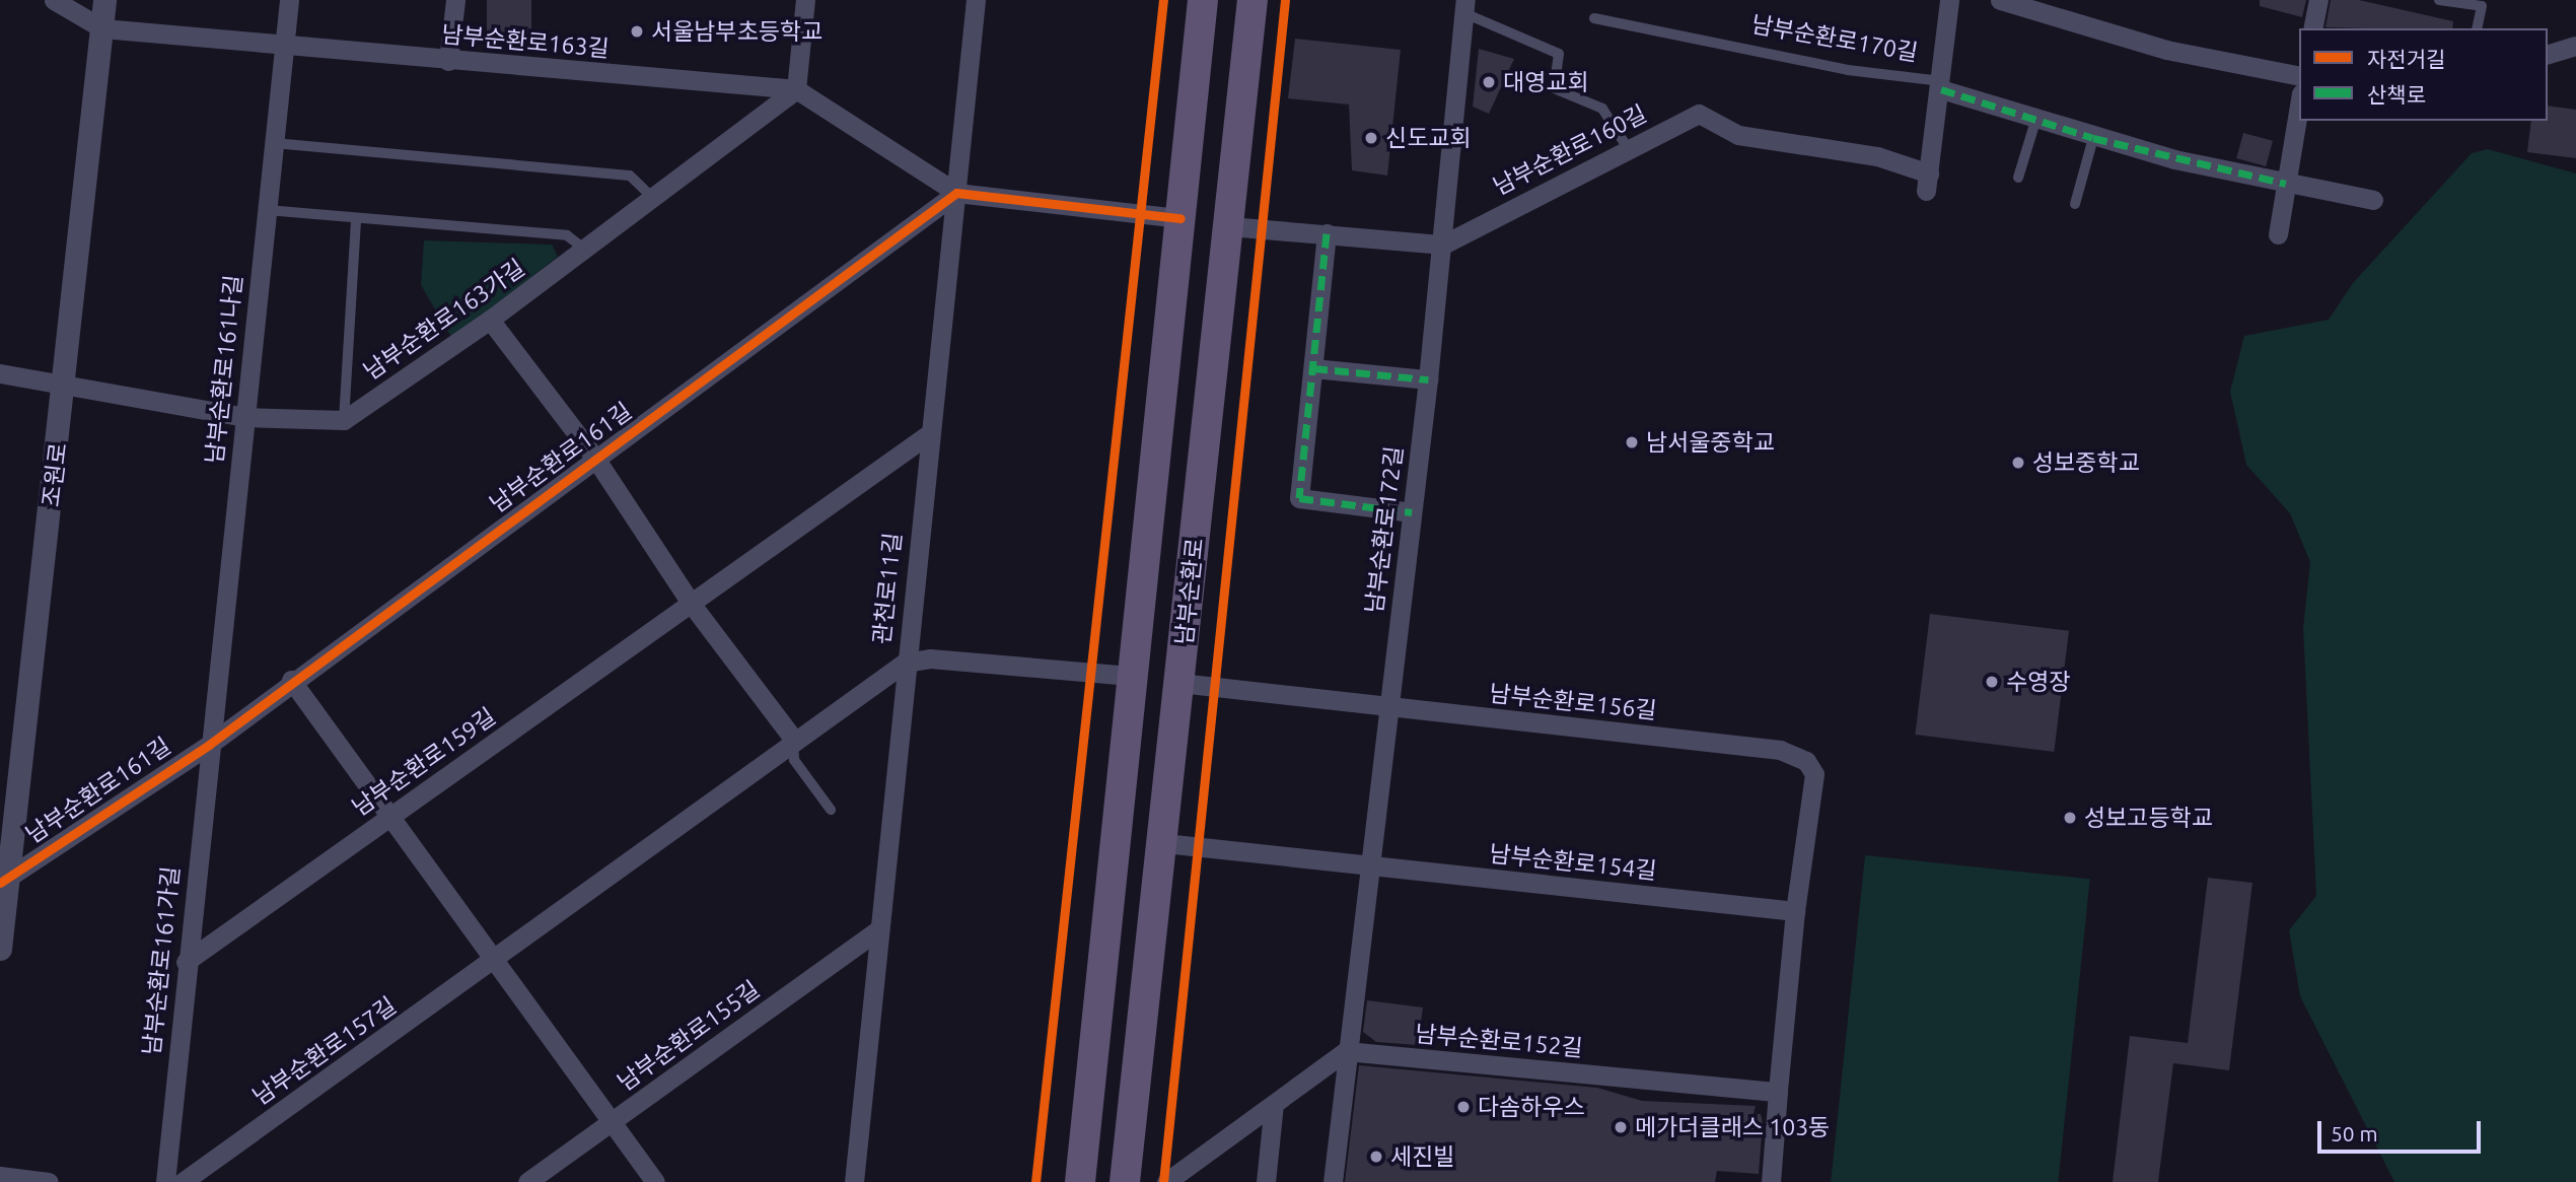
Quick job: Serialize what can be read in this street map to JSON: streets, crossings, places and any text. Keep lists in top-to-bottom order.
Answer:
{
  "streets": {
    "main road": ["남부순환로"],
    "street": [
      "남부순환로170길",
      "남부순환로163길",
      "남부순환로160길",
      "남부순환로163가길",
      "남부순환로161나길",
      "남부순환로161길",
      "조원로",
      "남부순환로172길",
      "관천로11길",
      "남부순환로156길",
      "남부순환로159길",
      "남부순환로154길",
      "남부순환로161가길",
      "남부순환로155길",
      "남부순환로152길",
      "남부순환로157길"
    ]
  },
  "crossings": [
    ["남부순환로170길", "남부순환로160길"],
    ["남부순환로163길", "남부순환로163가길"],
    ["남부순환로163길", "남부순환로161나길"],
    ["남부순환로163길", "남부순환로161길"],
    ["남부순환로163길", "조원로"],
    ["남부순환로163길", "관천로11길"],
    ["남부순환로160길", "남부순환로172길"],
    ["남부순환로163가길", "남부순환로161길"],
    ["남부순환로161나길", "남부순환로161길"],
    ["남부순환로161나길", "남부순환로161가길"],
    ["남부순환로161길", "조원로"],
    ["남부순환로161길", "관천로11길"],
    ["남부순환로161길", "남부순환로161가길"],
    ["남부순환로172길", "남부순환로156길"],
    ["남부순환로172길", "남부순환로154길"],
    ["남부순환로172길", "남부순환로152길"],
    ["관천로11길", "남부순환로159길"],
    ["관천로11길", "남부순환로155길"],
    ["관천로11길", "남부순환로157길"],
    ["남부순환로", "남부순환로156길"],
    ["남부순환로", "남부순환로154길"],
    ["남부순환로156길", "남부순환로154길"],
    ["남부순환로159길", "남부순환로161가길"]
  ],
  "places": [
    "서울남부초등학교",
    "대영교회",
    "신도교회",
    "남서울중학교",
    "성보중학교",
    "수영장",
    "성보고등학교",
    "다솜하우스",
    "메가더클래스 103동",
    "세진빌"
  ],
  "legend": ["자전거길", "산책로"],
  "scale_bar": "50 m"
}
